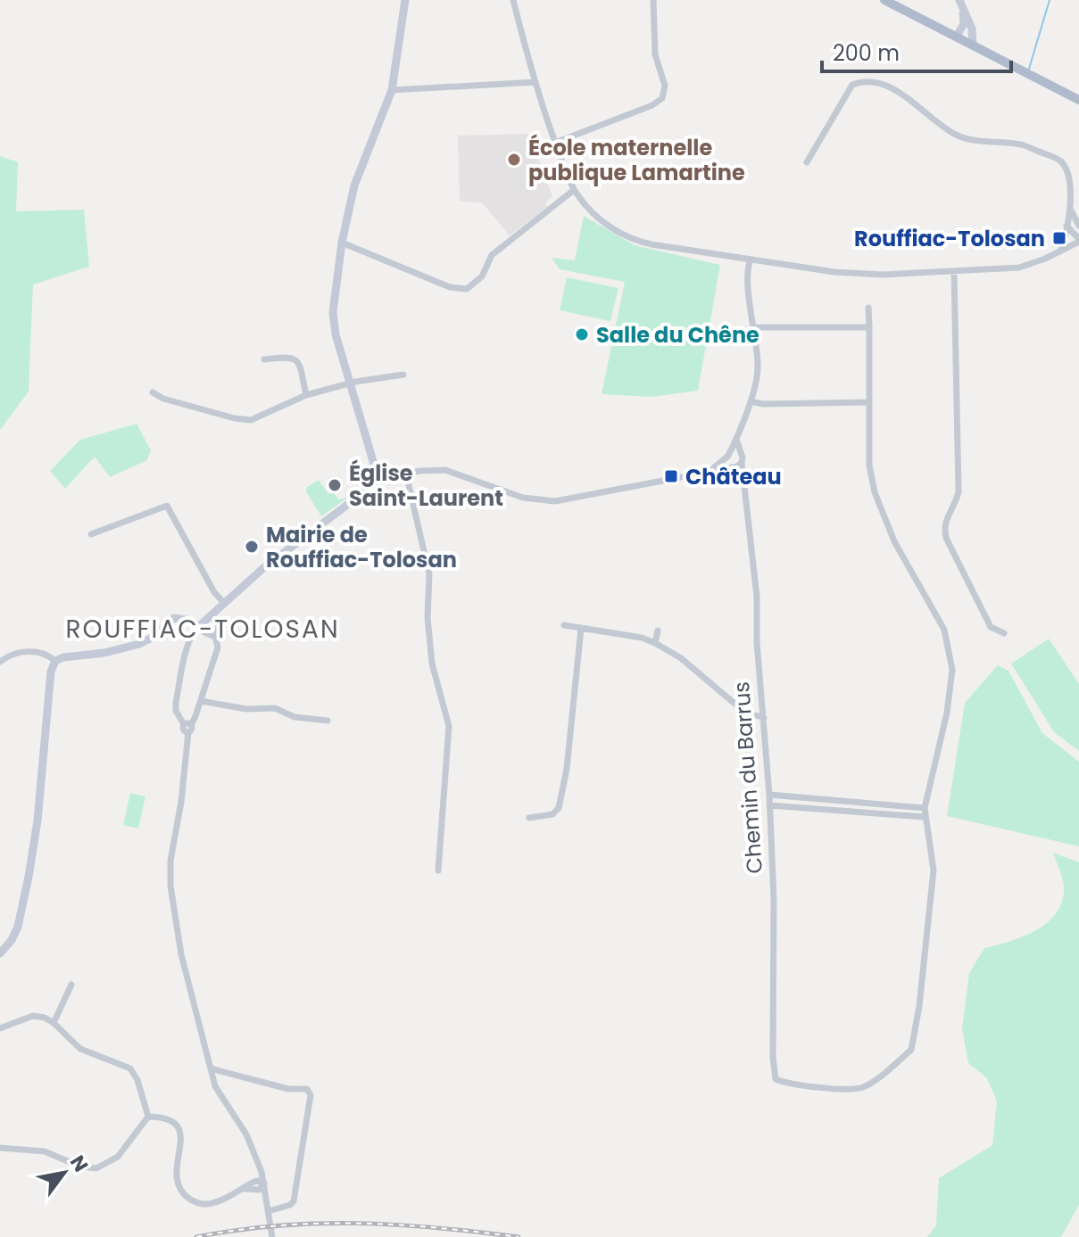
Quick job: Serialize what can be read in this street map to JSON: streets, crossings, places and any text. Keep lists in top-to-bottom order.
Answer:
{
  "streets": {
    "street": ["Chemin du Barrus"]
  },
  "districts": ["ROUFFIAC-TOLOSAN"],
  "places": {
    "other": [
      "École maternelle publique Lamartine",
      "Salle du Chêne",
      "Église Saint-Laurent",
      "Mairie de Rouffiac-Tolosan"
    ],
    "transit": ["Rouffiac-Tolosan", "Château"]
  },
  "scale_bar": "200 m",
  "north": "top right"
}
